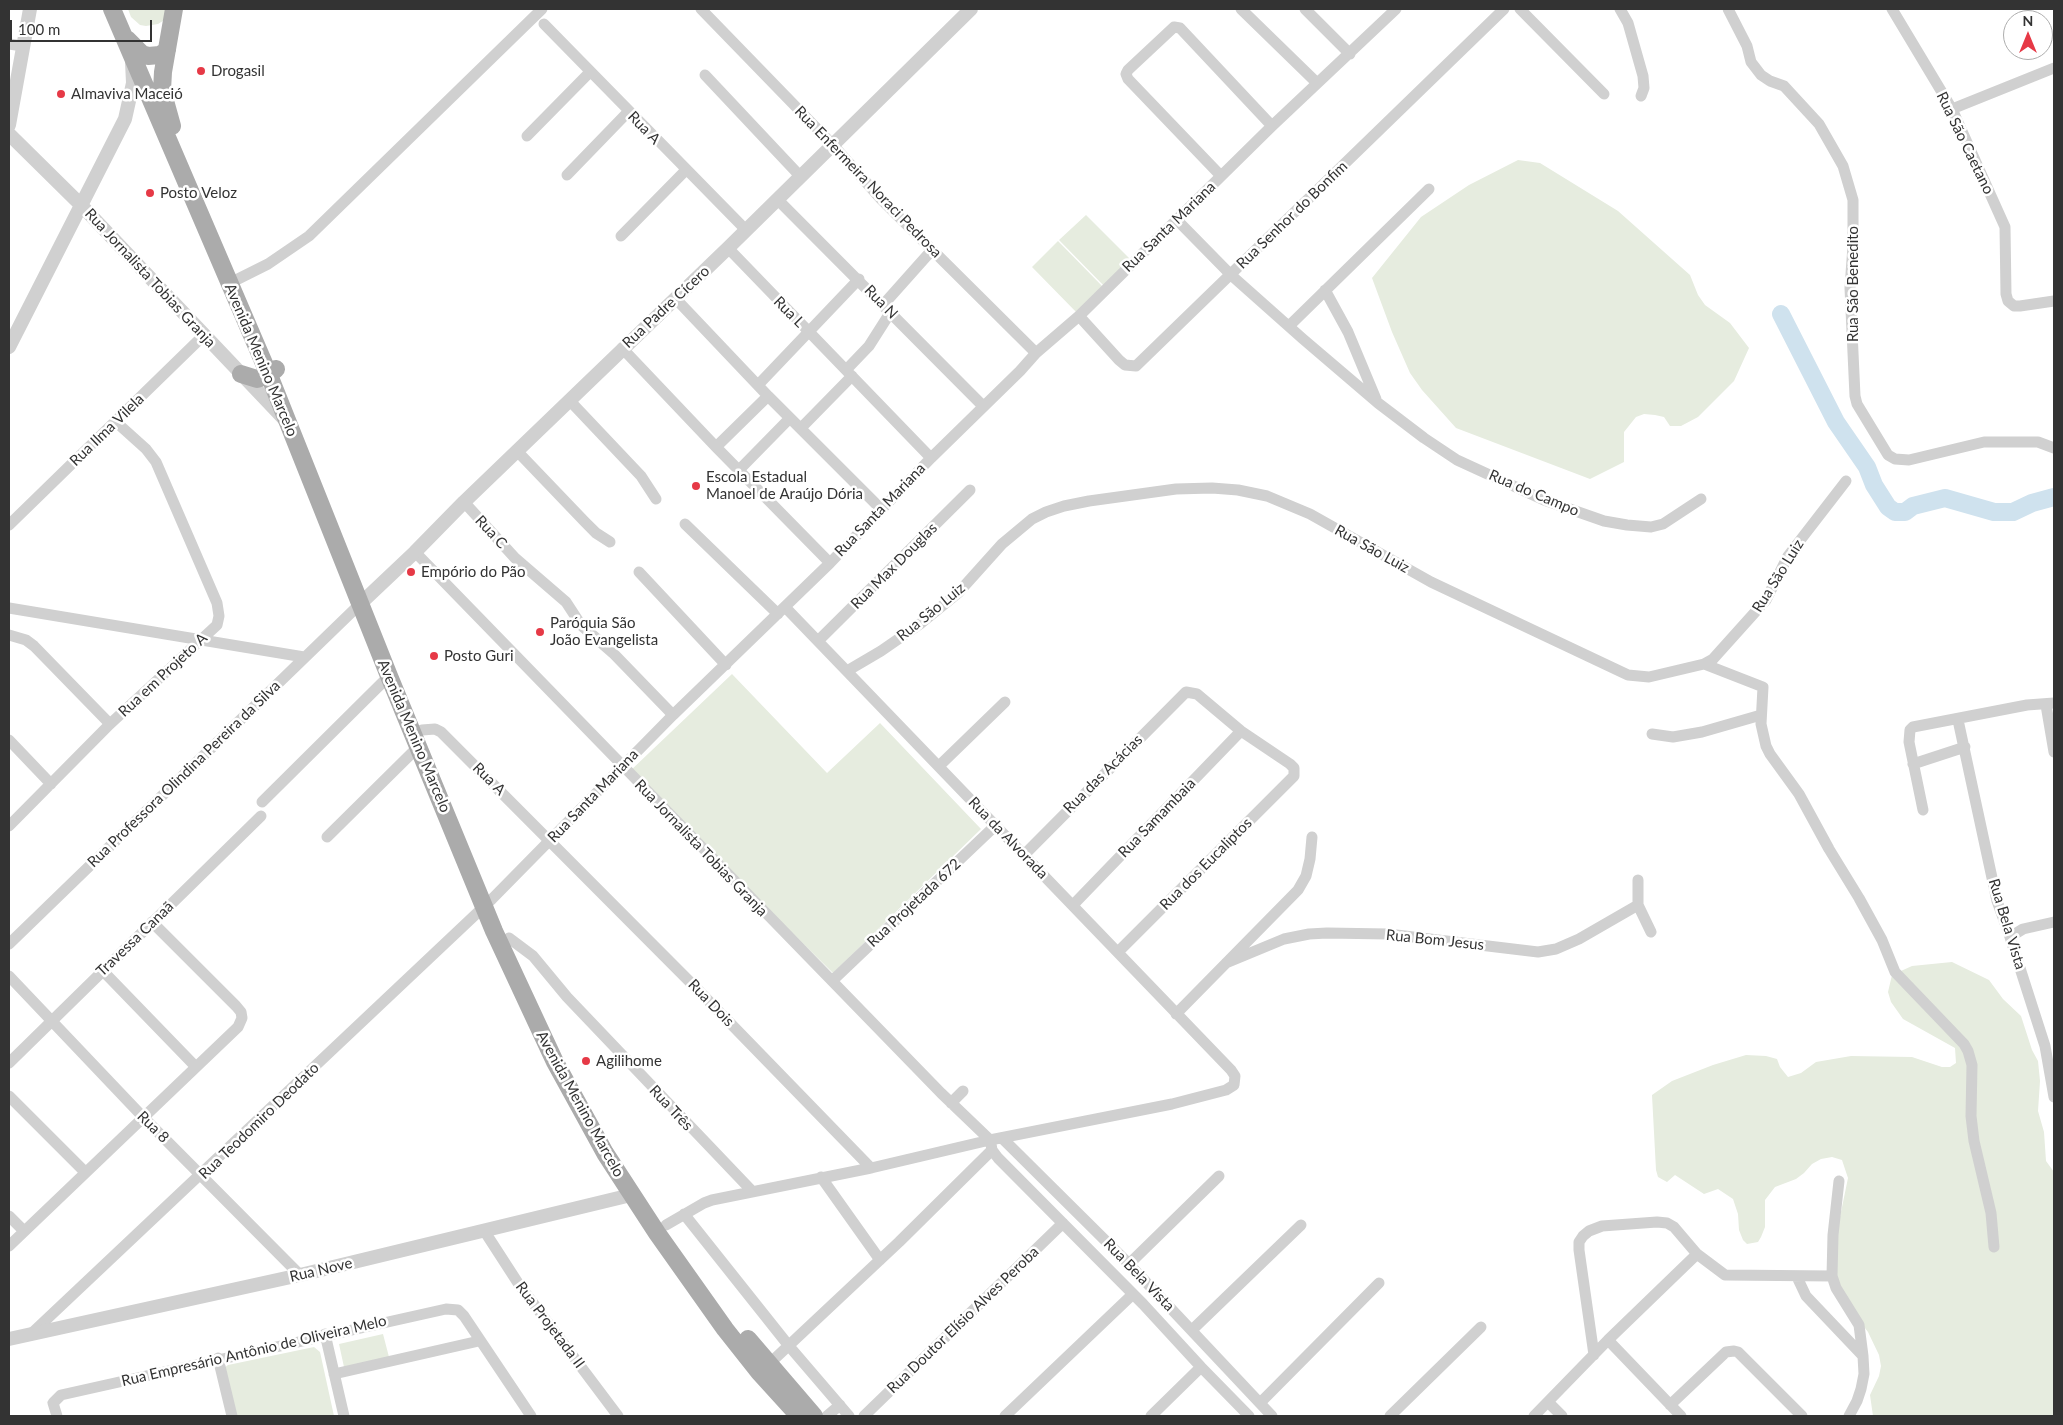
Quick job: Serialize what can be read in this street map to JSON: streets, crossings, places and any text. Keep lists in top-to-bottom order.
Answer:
{
  "streets": {
    "main road": ["Avenida Menino Marcelo"],
    "street": [
      "Rua A",
      "Rua São Caetano",
      "Rua Enfermeira Noraci Pedrosa",
      "Rua Senhor do Bonfim",
      "Rua Santa Mariana",
      "Rua Jornalista Tobias Granja",
      "Rua São Benedito",
      "Rua N",
      "Rua Padre Cícero",
      "Rua L",
      "Rua Ilma Vilela",
      "Rua do Campo",
      "Rua C",
      "Rua São Luiz",
      "Rua Max Douglas",
      "Rua em Projeto A",
      "Rua Professora Olindina Pereira da Silva",
      "Rua das Acácias",
      "Rua Samambaia",
      "Rua da Alvorada",
      "Rua dos Eucaliptos",
      "Rua Projetada 672",
      "Rua Bela Vista",
      "Travessa Canaã",
      "Rua Bom Jesus",
      "Rua Dois",
      "Rua Três",
      "Rua Teodomiro Deodato",
      "Rua 8",
      "Rua Nove",
      "Rua Doutor Elísio Alves Peroba",
      "Rua Projetada II",
      "Rua Empresário Antônio de Oliveira Melo"
    ]
  },
  "crossings": [
    ["Rua A", "Rua Santa Mariana"],
    ["Rua A", "Rua Padre Cícero"],
    ["Rua A", "Avenida Menino Marcelo"],
    ["Rua A", "Rua Dois"],
    ["Rua Enfermeira Noraci Pedrosa", "Rua Santa Mariana"],
    ["Rua Enfermeira Noraci Pedrosa", "Rua Padre Cícero"],
    ["Rua Senhor do Bonfim", "Rua Santa Mariana"],
    ["Rua Senhor do Bonfim", "Rua do Campo"],
    ["Rua Santa Mariana", "Rua Jornalista Tobias Granja"],
    ["Rua Santa Mariana", "Rua N"],
    ["Rua Santa Mariana", "Rua L"],
    ["Rua Santa Mariana", "Avenida Menino Marcelo"],
    ["Rua Santa Mariana", "Rua do Campo"],
    ["Rua Santa Mariana", "Rua C"],
    ["Rua Santa Mariana", "Rua da Alvorada"],
    ["Rua Santa Mariana", "Rua Dois"],
    ["Rua Santa Mariana", "Rua Teodomiro Deodato"],
    ["Rua Jornalista Tobias Granja", "Rua Padre Cícero"],
    ["Rua Jornalista Tobias Granja", "Avenida Menino Marcelo"],
    ["Rua Jornalista Tobias Granja", "Rua Ilma Vilela"],
    ["Rua Jornalista Tobias Granja", "Rua Projetada 672"],
    ["Rua Jornalista Tobias Granja", "Rua Bela Vista"],
    ["Rua N", "Rua Padre Cícero"],
    ["Rua Padre Cícero", "Rua L"],
    ["Rua Padre Cícero", "Avenida Menino Marcelo"],
    ["Rua Padre Cícero", "Rua C"],
    ["Rua Padre Cícero", "Rua Professora Olindina Pereira da Silva"],
    ["Avenida Menino Marcelo", "Rua Professora Olindina Pereira da Silva"],
    ["Avenida Menino Marcelo", "Rua Três"],
    ["Avenida Menino Marcelo", "Rua Teodomiro Deodato"],
    ["Avenida Menino Marcelo", "Rua Nove"],
    ["Rua Ilma Vilela", "Rua em Projeto A"],
    ["Rua São Luiz", "Rua da Alvorada"],
    ["Rua Max Douglas", "Rua da Alvorada"],
    ["Rua das Acácias", "Rua Samambaia"],
    ["Rua das Acácias", "Rua da Alvorada"],
    ["Rua das Acácias", "Rua dos Eucaliptos"],
    ["Rua Samambaia", "Rua da Alvorada"],
    ["Rua Samambaia", "Rua dos Eucaliptos"],
    ["Rua da Alvorada", "Rua dos Eucaliptos"],
    ["Rua da Alvorada", "Rua Projetada 672"],
    ["Rua Bela Vista", "Rua Doutor Elísio Alves Peroba"],
    ["Travessa Canaã", "Rua 8"],
    ["Rua Teodomiro Deodato", "Rua 8"],
    ["Rua Teodomiro Deodato", "Rua Nove"],
    ["Rua 8", "Rua Nove"],
    ["Rua Nove", "Rua Projetada II"]
  ],
  "places": [
    "Drogasil",
    "Almaviva Maceió",
    "Posto Veloz",
    "Escola Estadual Manoel de Araújo Dória",
    "Empório do Pão",
    "Paróquia São João Evangelista",
    "Posto Guri",
    "Agilihome"
  ],
  "scale_bar": "100 m",
  "north": "top"
}
